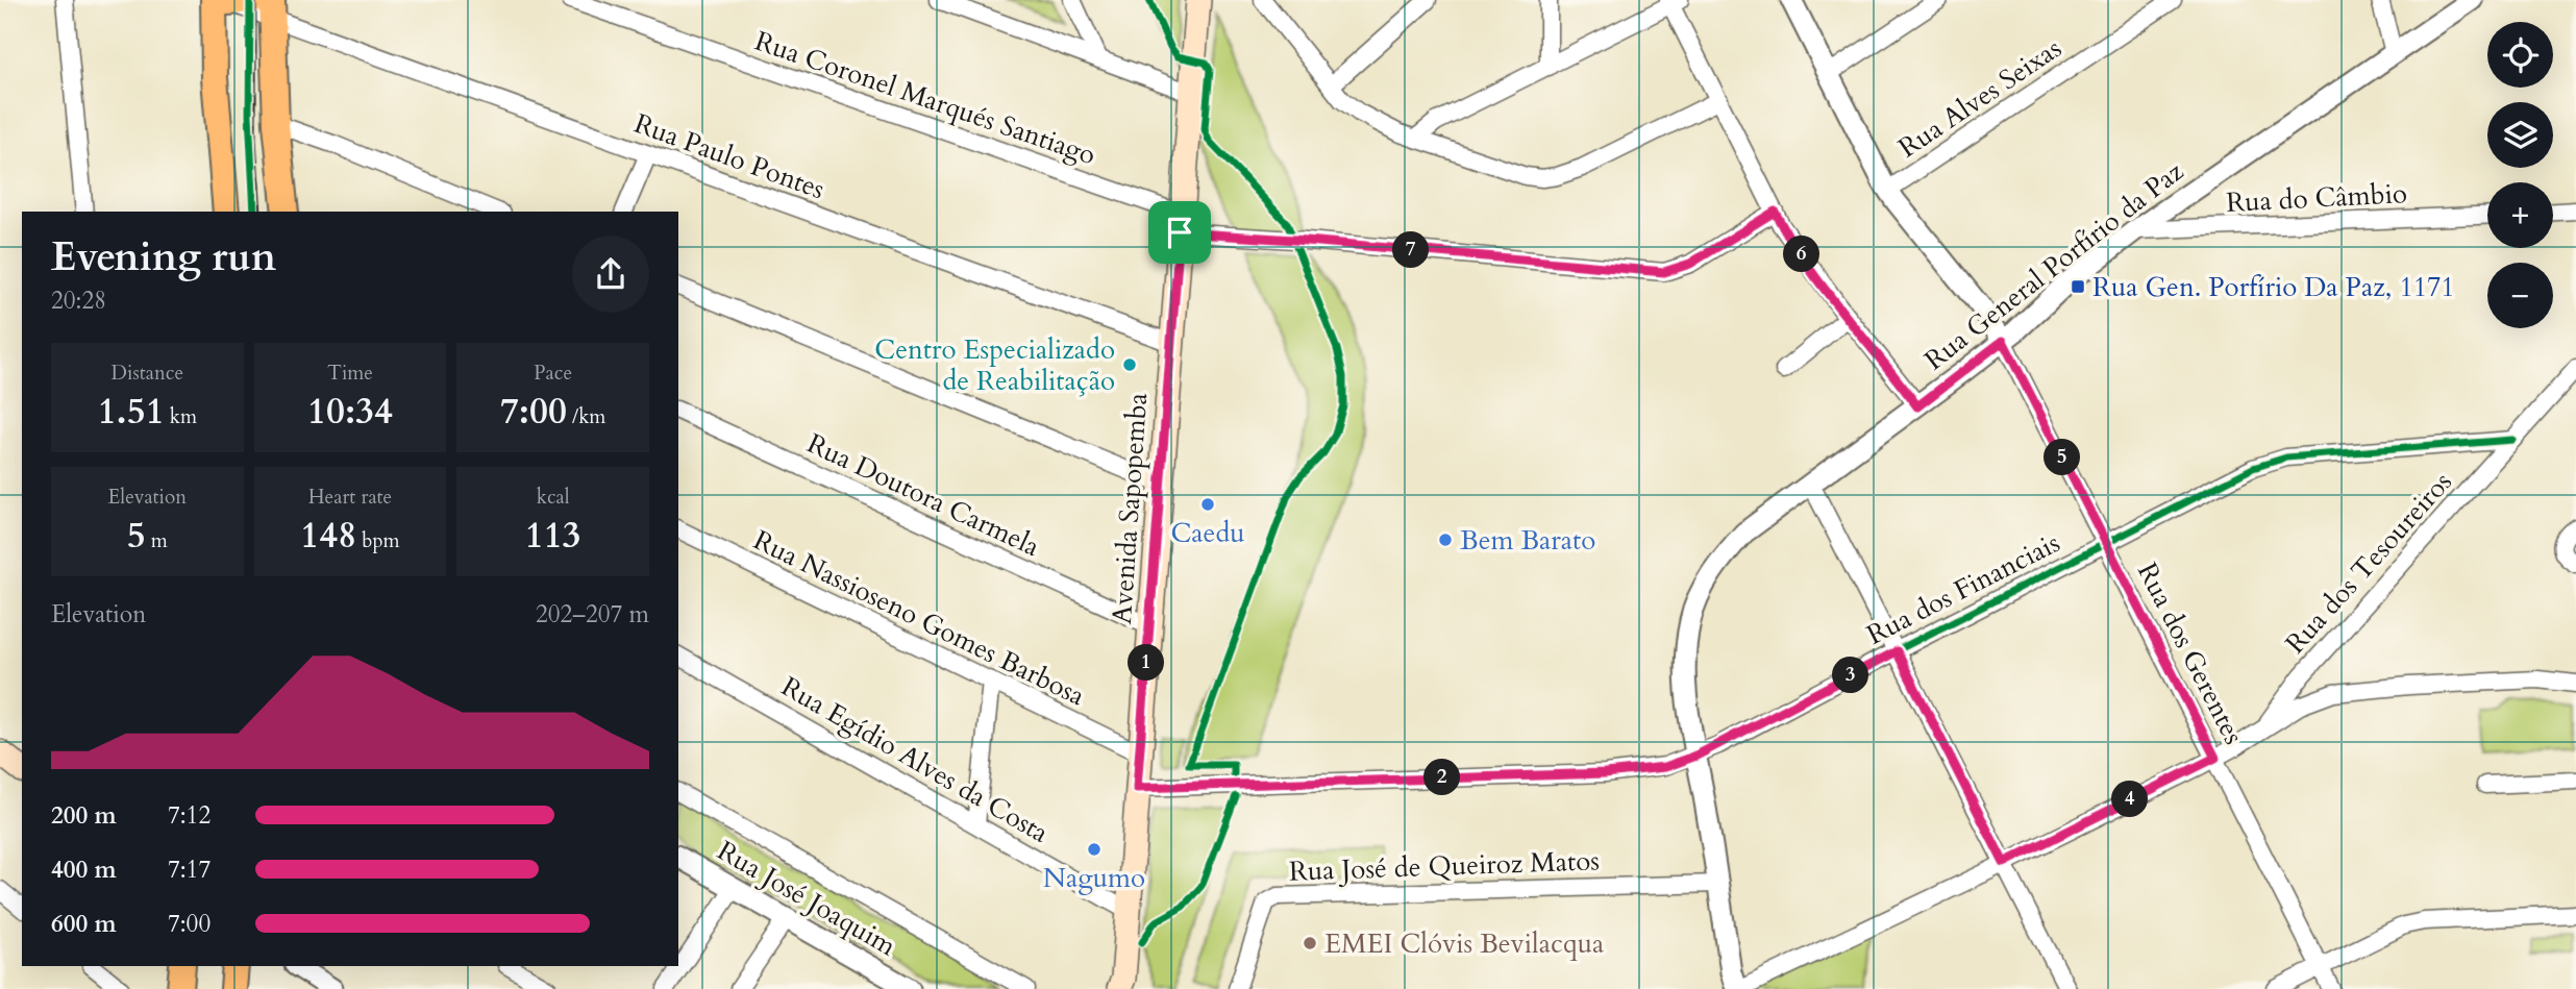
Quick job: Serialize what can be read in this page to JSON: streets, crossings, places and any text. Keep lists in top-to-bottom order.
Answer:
{
  "streets": {
    "main road": ["Avenida Sapopemba"],
    "street": [
      "Rua Coronel Marqués Santiago",
      "Rua Alves Seixas",
      "Rua Paulo Pontes",
      "Rua do Câmbio",
      "Rua General Porfírio da Paz",
      "Rua Doutora Carmela",
      "Rua dos Tesoureiros",
      "Rua dos Financiais",
      "Rua Nassioseno Gomes Barbosa",
      "Rua dos Gerentes",
      "Rua Egídio Alves da Costa",
      "Rua José de Queiroz Matos",
      "Rua José Joaquim"
    ]
  },
  "crossings": [
    ["Rua Coronel Marqués Santiago", "Avenida Sapopemba"],
    ["Rua Paulo Pontes", "Avenida Sapopemba"],
    ["Rua do Câmbio", "Rua General Porfírio da Paz"],
    ["Rua General Porfírio da Paz", "Rua dos Financiais"],
    ["Rua General Porfírio da Paz", "Rua dos Gerentes"],
    ["Rua General Porfírio da Paz", "Rua José de Queiroz Matos"],
    ["Rua Doutora Carmela", "Avenida Sapopemba"],
    ["Avenida Sapopemba", "Rua dos Financiais"],
    ["Avenida Sapopemba", "Rua Nassioseno Gomes Barbosa"],
    ["Avenida Sapopemba", "Rua Egídio Alves da Costa"],
    ["Rua dos Tesoureiros", "Rua dos Financiais"],
    ["Rua dos Financiais", "Rua dos Gerentes"]
  ],
  "places": {
    "transit": ["Rua Gen. Porfírio Da Paz, 1171"],
    "other": [
      "Centro Especializado de Reabilitação",
      "Caedu",
      "Bem Barato",
      "Nagumo",
      "EMEI Clóvis Bevilacqua"
    ]
  },
  "page": {
    "map_buttons": ["+", "−"],
    "heading": ["Evening run", "20:28"],
    "pins": [
      "7",
      "6",
      "5",
      "1",
      "3",
      "2",
      "4"
    ],
    "stats": [
      ["Distance", "1.51 km"],
      ["Time", "10:34"],
      ["Pace", "7:00 /km"],
      ["Elevation", "5 m"],
      ["Heart rate", "148 bpm"],
      ["kcal", "113"]
    ],
    "chart": ["Elevation", "202–207 m"],
    "list": [
      {
        "name": "200 m",
        "note": "7:12"
      },
      {
        "name": "400 m",
        "note": "7:17"
      },
      {
        "name": "600 m",
        "note": "7:00"
      }
    ]
  }
}
